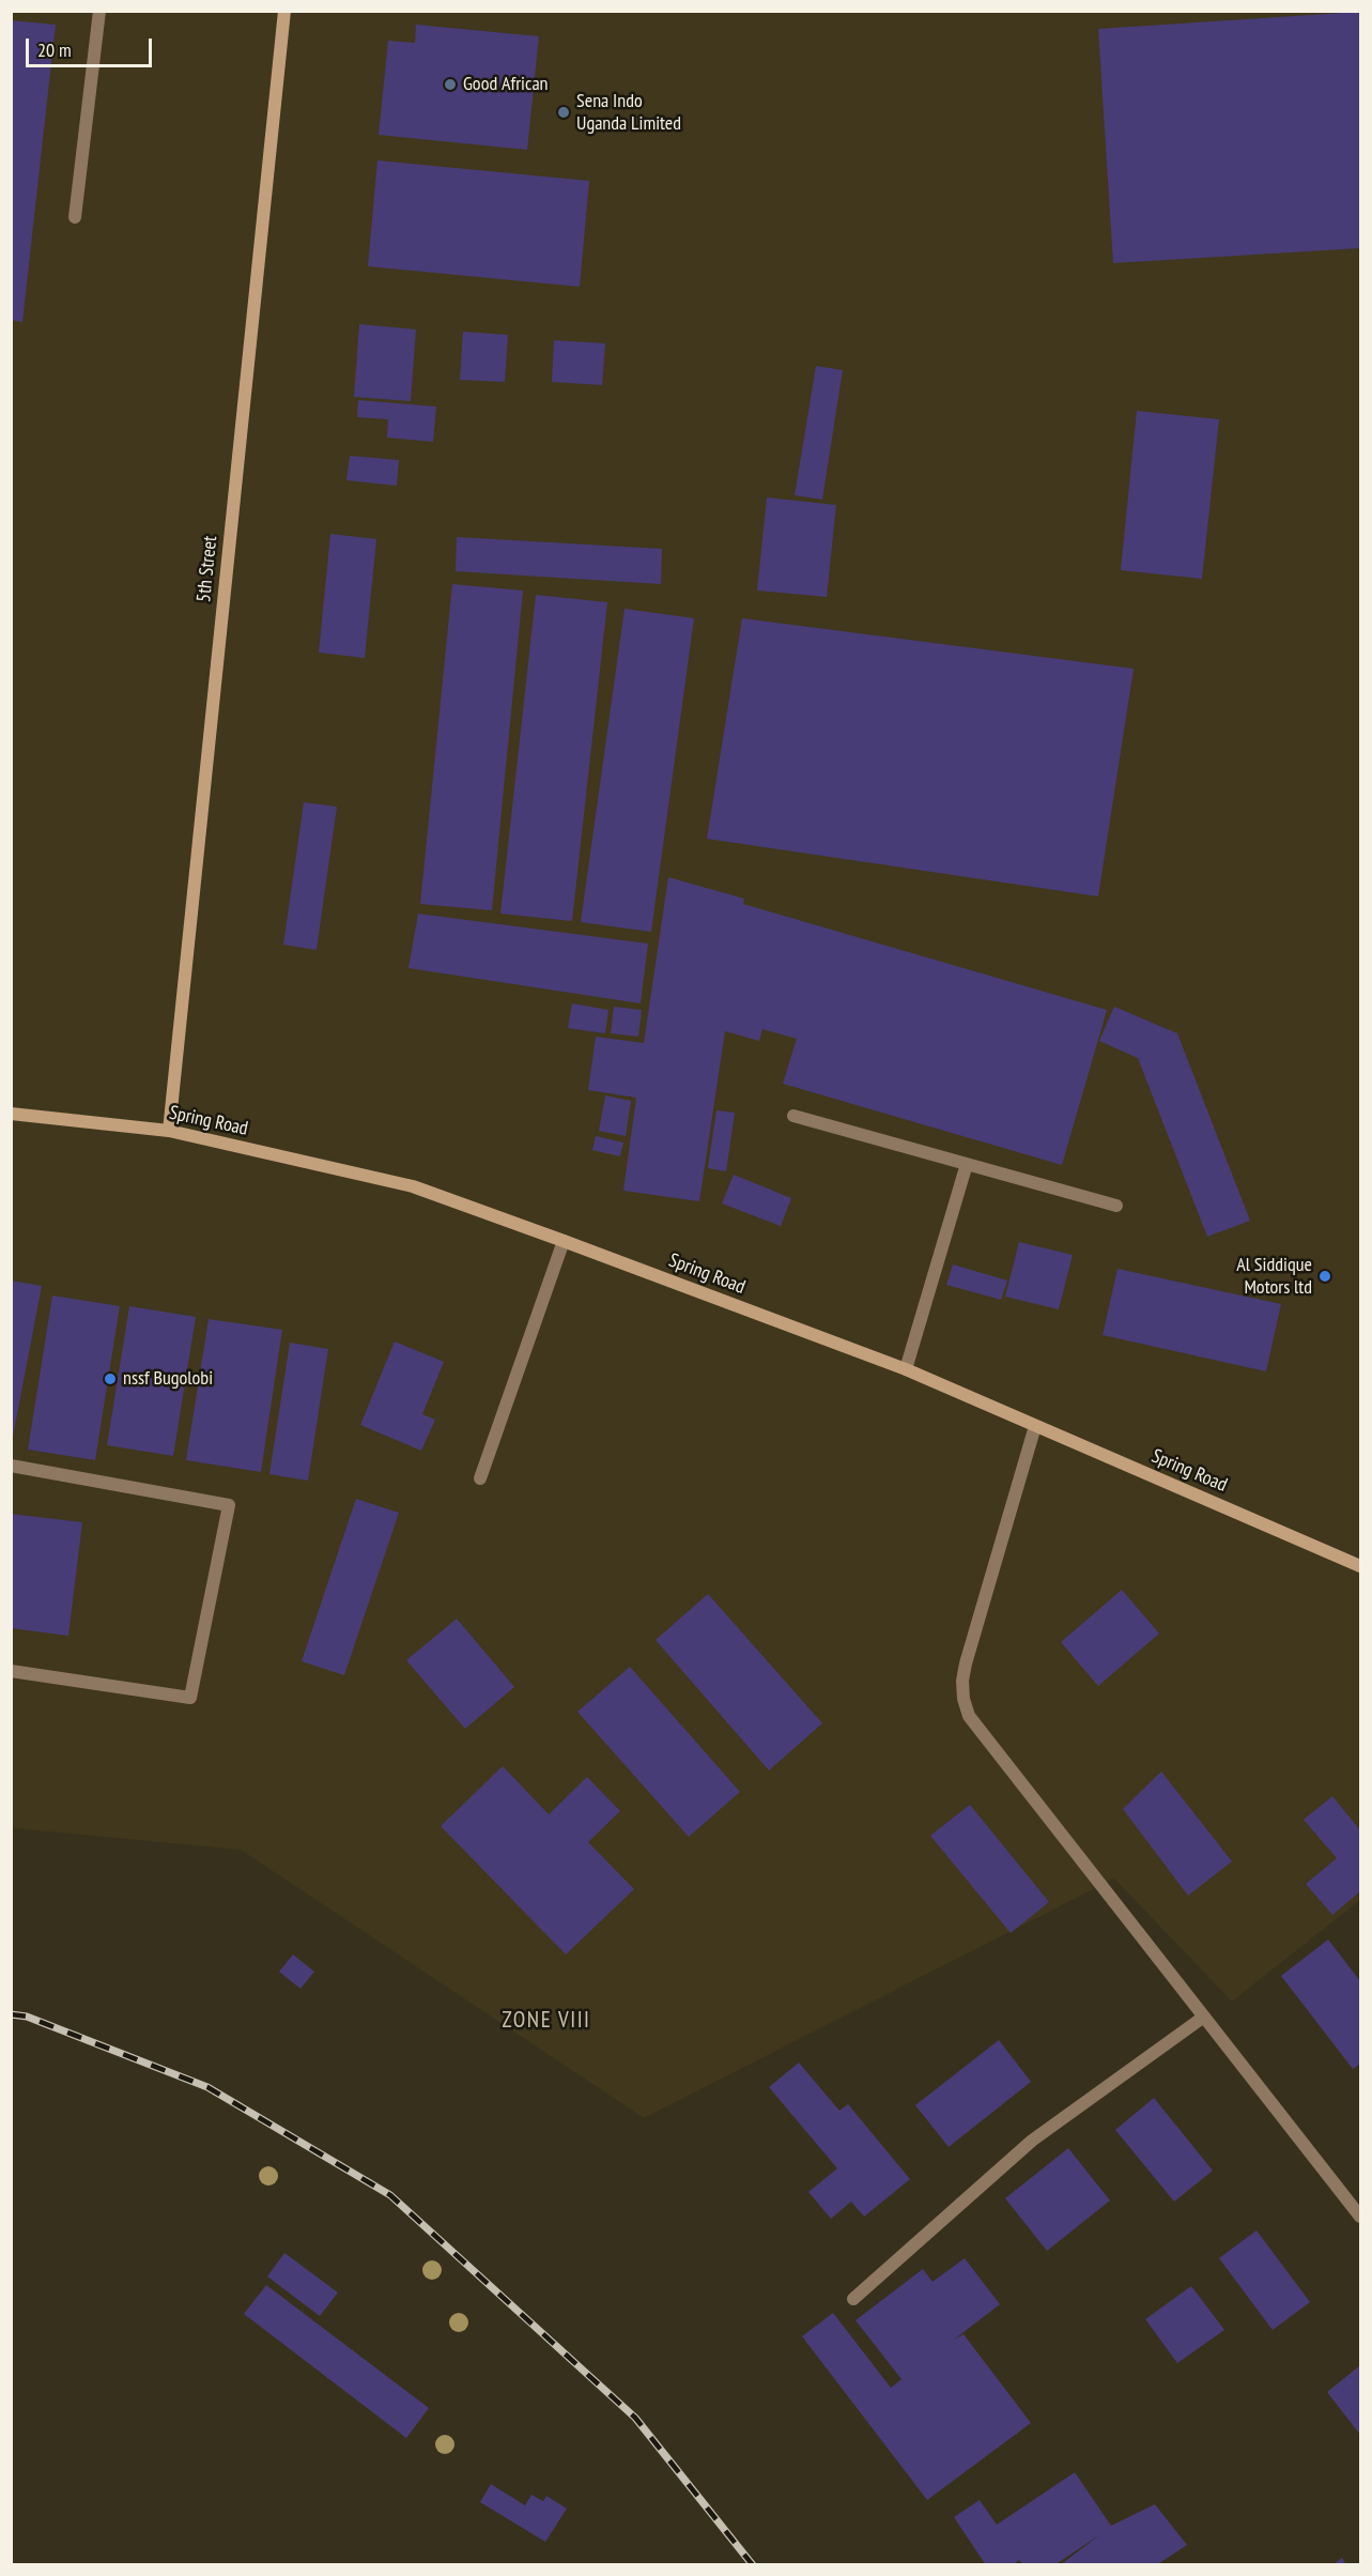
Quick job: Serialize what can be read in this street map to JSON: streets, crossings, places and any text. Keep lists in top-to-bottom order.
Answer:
{
  "streets": {
    "main road": ["5th Street", "Spring Road"]
  },
  "crossings": [
    ["5th Street", "Spring Road"]
  ],
  "districts": ["ZONE VIII"],
  "places": [
    "Good African",
    "Sena Indo Uganda Limited",
    "Al Siddique Motors ltd",
    "nssf Bugolobi"
  ],
  "scale_bar": "20 m"
}
